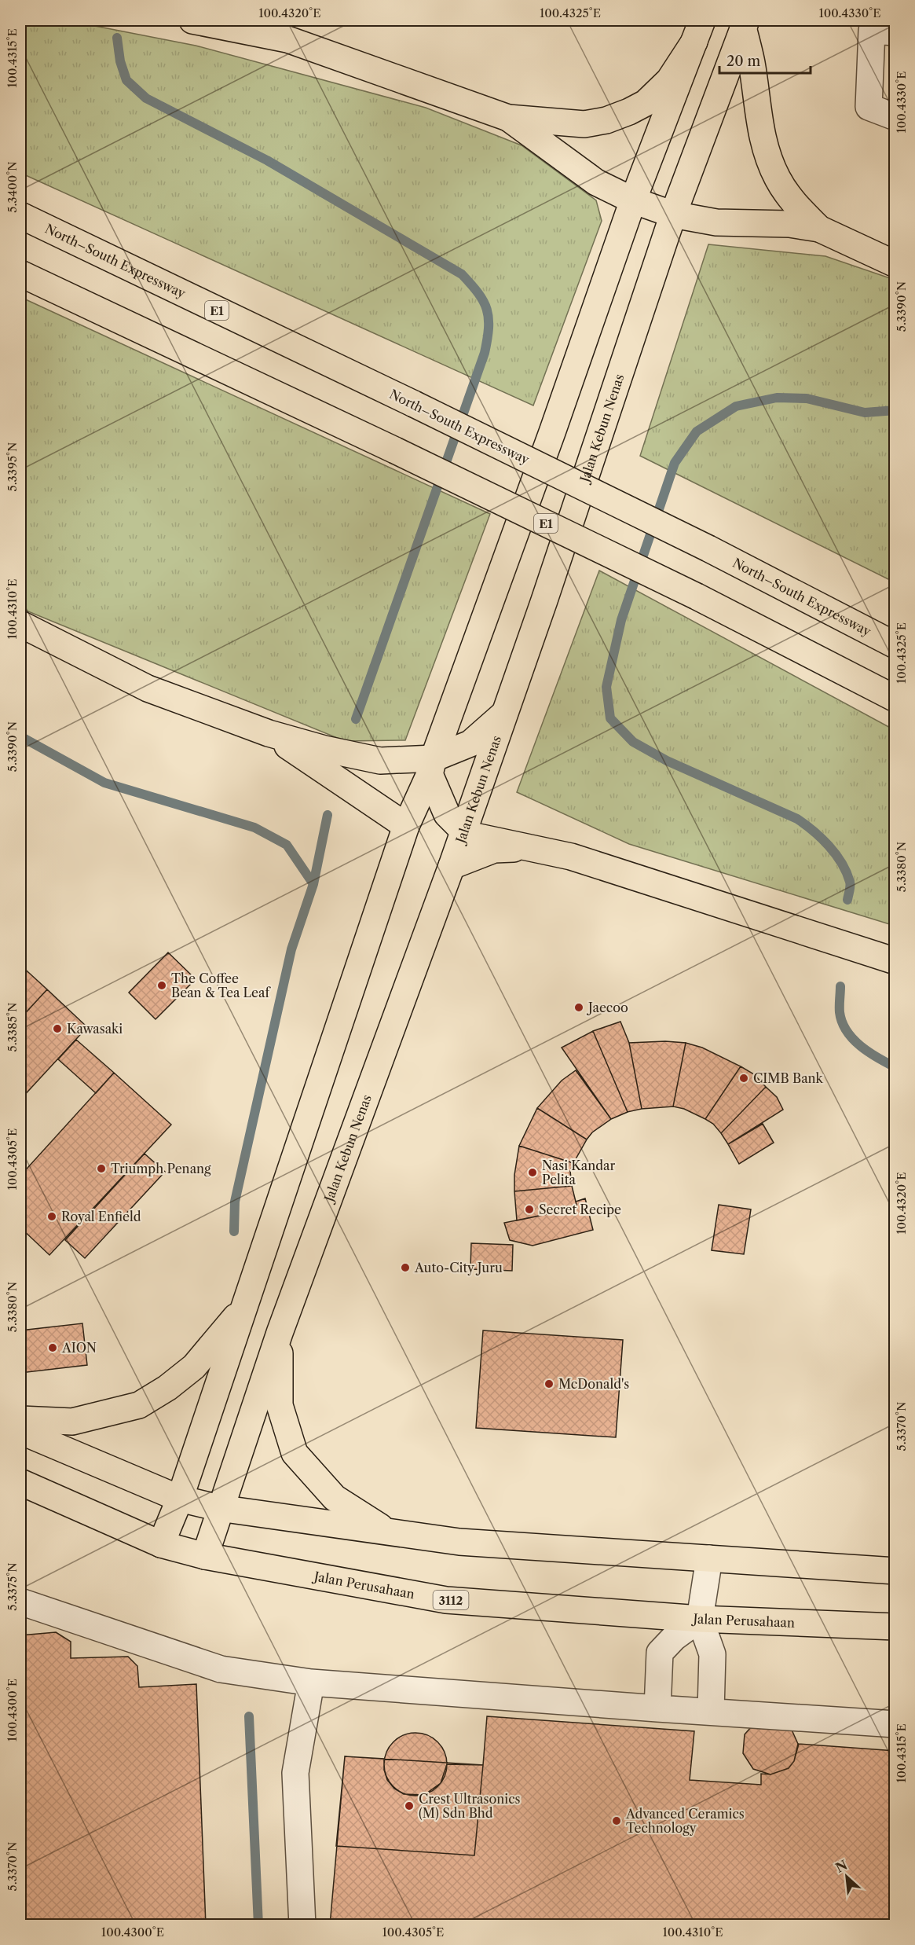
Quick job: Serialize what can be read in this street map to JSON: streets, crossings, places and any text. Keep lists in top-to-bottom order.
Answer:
{
  "streets": {
    "main road": [
      "North–South Expressway",
      "E1",
      "Jalan Kebun Nenas",
      "Jalan Perusahaan",
      "3112"
    ]
  },
  "crossings": [
    ["Jalan Kebun Nenas", "Jalan Perusahaan"]
  ],
  "places": [
    "The Coffee Bean & Tea Leaf",
    "Jaecoo",
    "Kawasaki",
    "CIMB Bank",
    "Triumph Penang",
    "Nasi Kandar Pelita",
    "Secret Recipe",
    "Royal Enfield",
    "Auto-City Juru",
    "AION",
    "McDonald's",
    "Crest Ultrasonics (M) Sdn Bhd",
    "Advanced Ceramics Technology"
  ],
  "scale_bar": "20 m",
  "north": "top left",
  "coordinates": [
    "100.4320°E",
    "100.4325°E",
    "100.4330°E",
    "100.4315°E",
    "5.3400°N",
    "5.3390°N",
    "5.3395°N",
    "100.4310°E",
    "5.3380°N",
    "5.3385°N",
    "100.4305°E",
    "5.3370°N",
    "5.3375°N",
    "100.4300°E"
  ]
}
